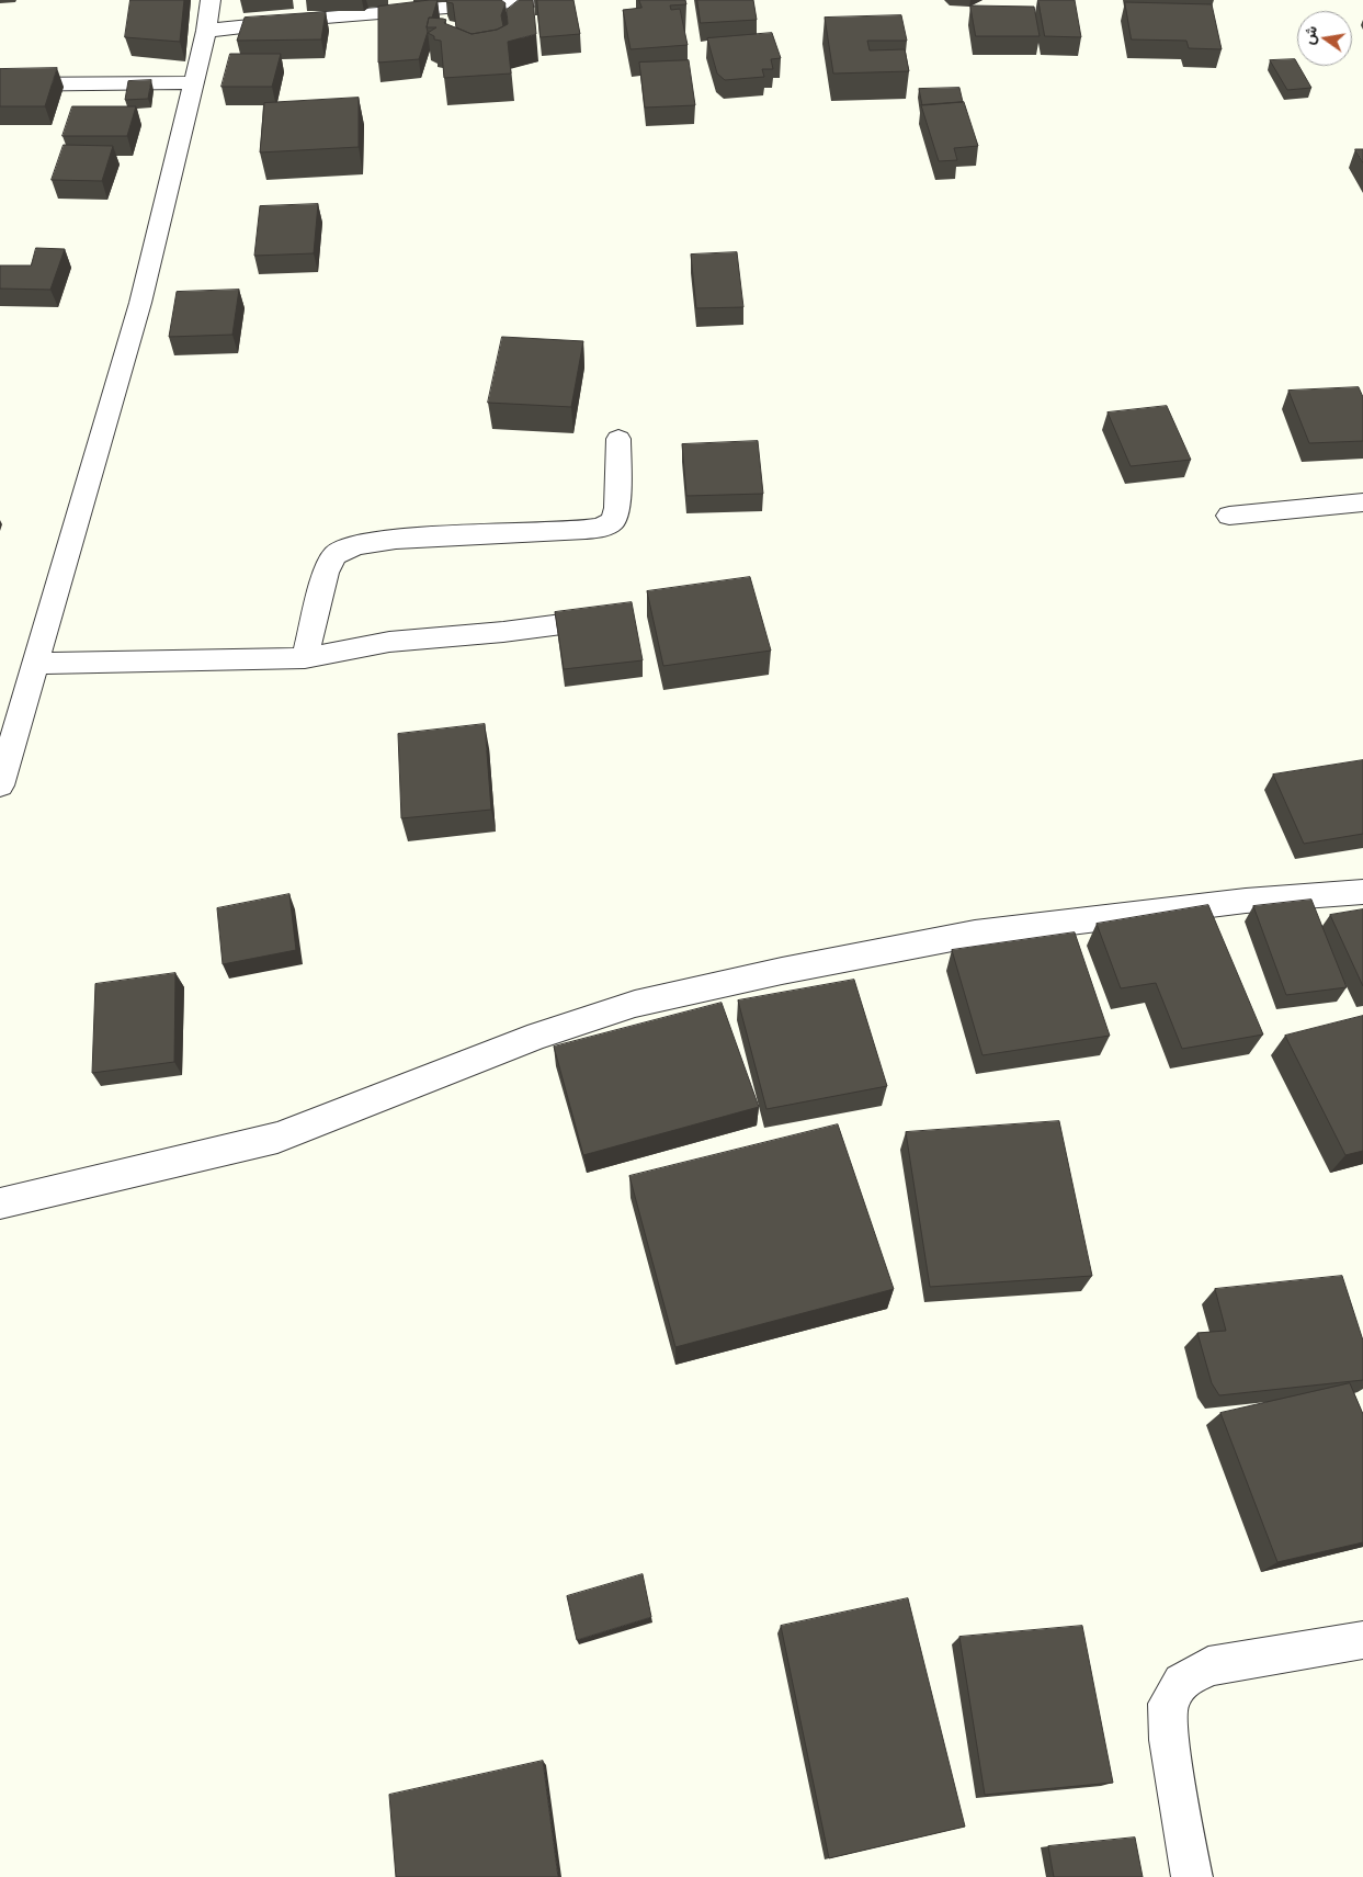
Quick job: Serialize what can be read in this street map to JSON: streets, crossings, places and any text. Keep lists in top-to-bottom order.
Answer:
{
  "north": "left"
}
